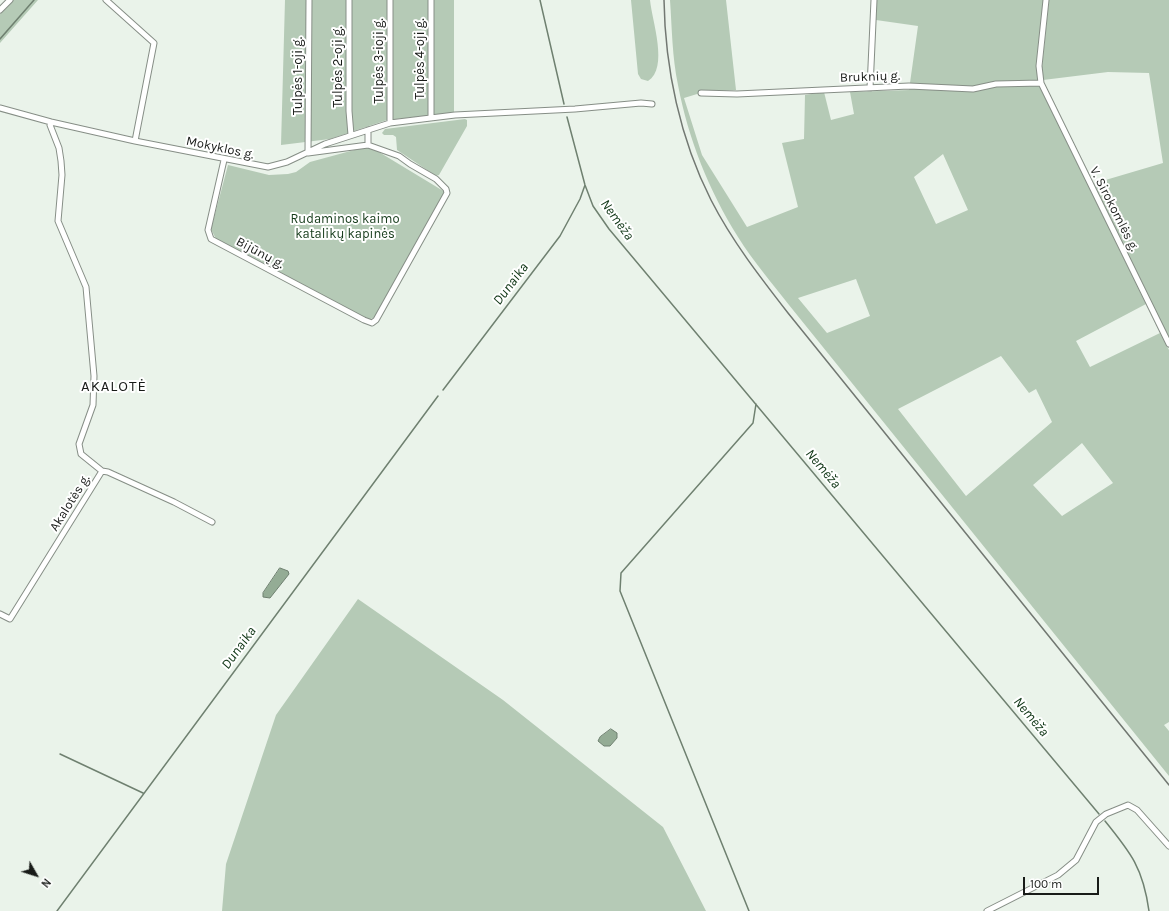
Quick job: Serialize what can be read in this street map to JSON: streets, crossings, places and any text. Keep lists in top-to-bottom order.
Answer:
{
  "streets": {
    "street": [
      "Tulpės 4-oji g.",
      "Tulpės 3-ioji g.",
      "Tulpės 2-oji g.",
      "Tulpės 1-oji g.",
      "Bruknių g.",
      "Mokyklos g.",
      "V. Sirokomlės g.",
      "Bijūnų g.",
      "Akalotės g."
    ]
  },
  "crossings": [
    ["Tulpės 4-oji g.", "Mokyklos g."],
    ["Tulpės 3-ioji g.", "Mokyklos g."],
    ["Tulpės 2-oji g.", "Mokyklos g."],
    ["Tulpės 1-oji g.", "Mokyklos g."],
    ["Bruknių g.", "V. Sirokomlės g."],
    ["Mokyklos g.", "Bijūnų g."]
  ],
  "districts": ["AKALOTĖ"],
  "water": ["Nemėža", "Dunaika"],
  "parks": ["Rudaminos kaimo katalikų kapinės"],
  "scale_bar": "100 m",
  "north": "bottom right"
}
